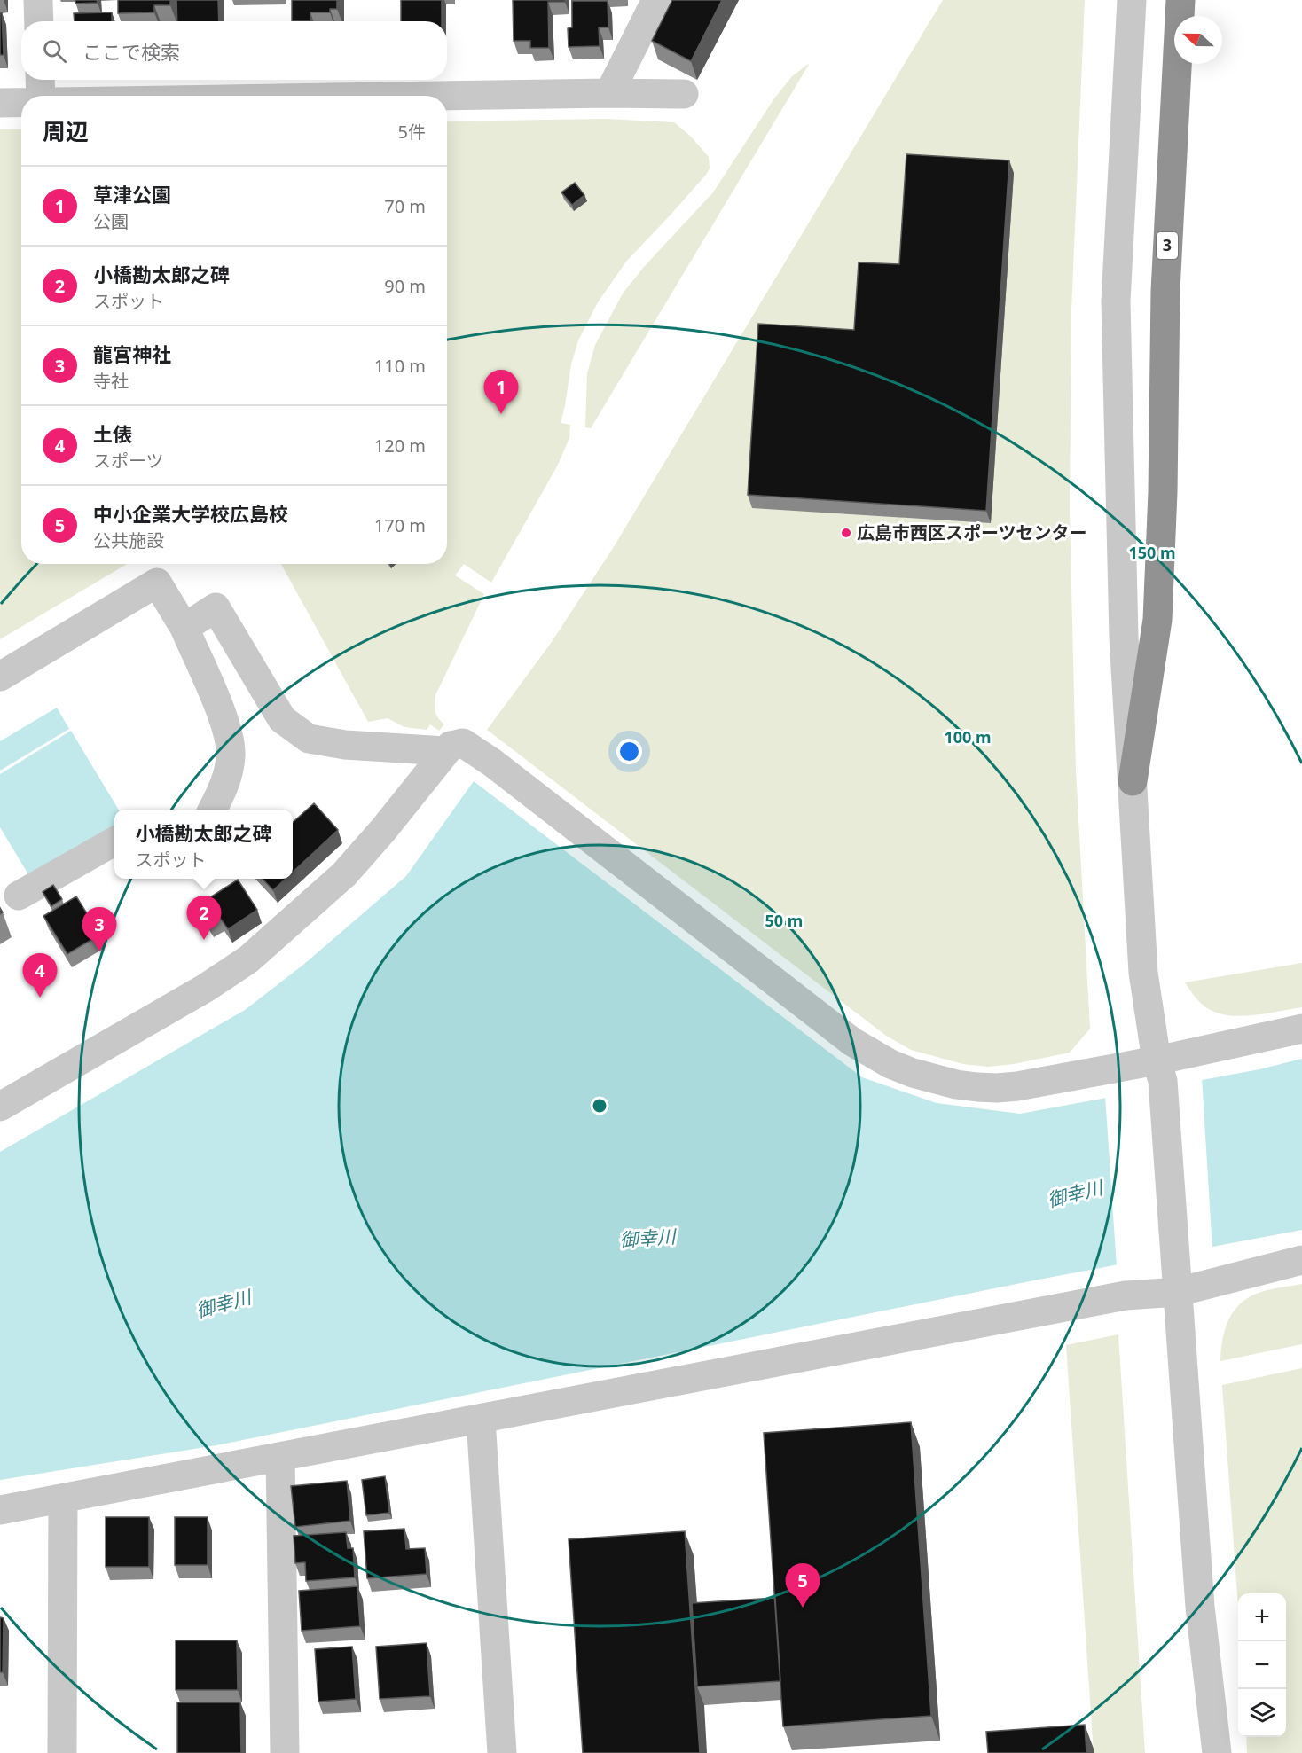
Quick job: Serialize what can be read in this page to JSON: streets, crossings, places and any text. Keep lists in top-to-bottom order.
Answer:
{
  "streets": {
    "highway": ["3"]
  },
  "water": ["御幸川"],
  "places": ["広島市西区スポーツセンター"],
  "north": "left",
  "page": {
    "search": "ここで検索",
    "heading": ["周辺", "5件"],
    "list": [
      {
        "mark": "1",
        "name": "草津公園",
        "note": "公園",
        "value": "70 m"
      },
      {
        "mark": "2",
        "name": "小橋勘太郎之碑",
        "note": "スポット",
        "value": "90 m"
      },
      {
        "mark": "3",
        "name": "龍宮神社",
        "note": "寺社",
        "value": "110 m"
      },
      {
        "mark": "4",
        "name": "土俵",
        "note": "スポーツ",
        "value": "120 m"
      },
      {
        "mark": "5",
        "name": "中小企業大学校広島校",
        "note": "公共施設",
        "value": "170 m"
      }
    ],
    "pins": [
      "1",
      "2",
      "3",
      "4",
      "5"
    ],
    "popup": ["小橋勘太郎之碑", "スポット"],
    "map_buttons": ["+", "−"]
  },
  "rings": ["150 m", "100 m", "50 m"]
}
